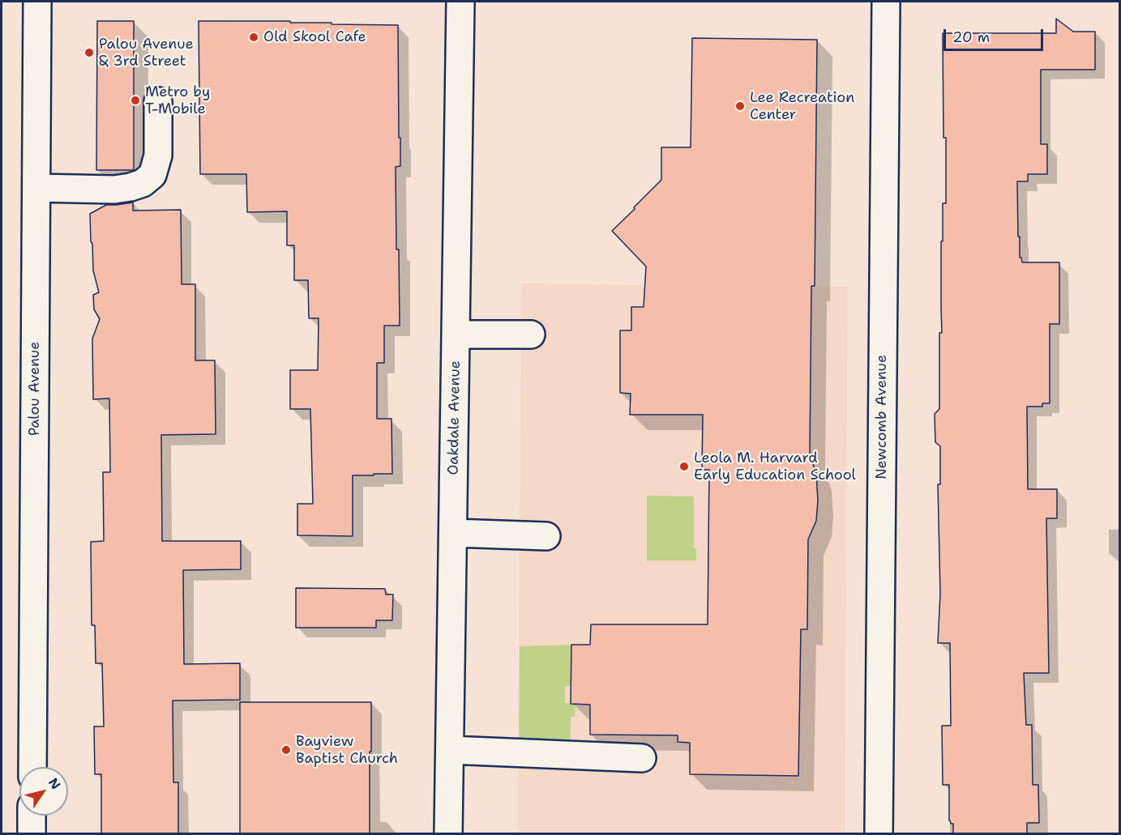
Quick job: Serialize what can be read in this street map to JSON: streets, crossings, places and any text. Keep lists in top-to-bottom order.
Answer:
{
  "streets": {
    "street": ["Palou Avenue", "Newcomb Avenue", "Oakdale Avenue"]
  },
  "places": [
    "Old Skool Cafe",
    "Palou Avenue & 3rd Street",
    "Metro by T-Mobile",
    "Lee Recreation Center",
    "Leola M. Harvard Early Education School",
    "Bayview Baptist Church"
  ],
  "scale_bar": "20 m",
  "north": "top right"
}
